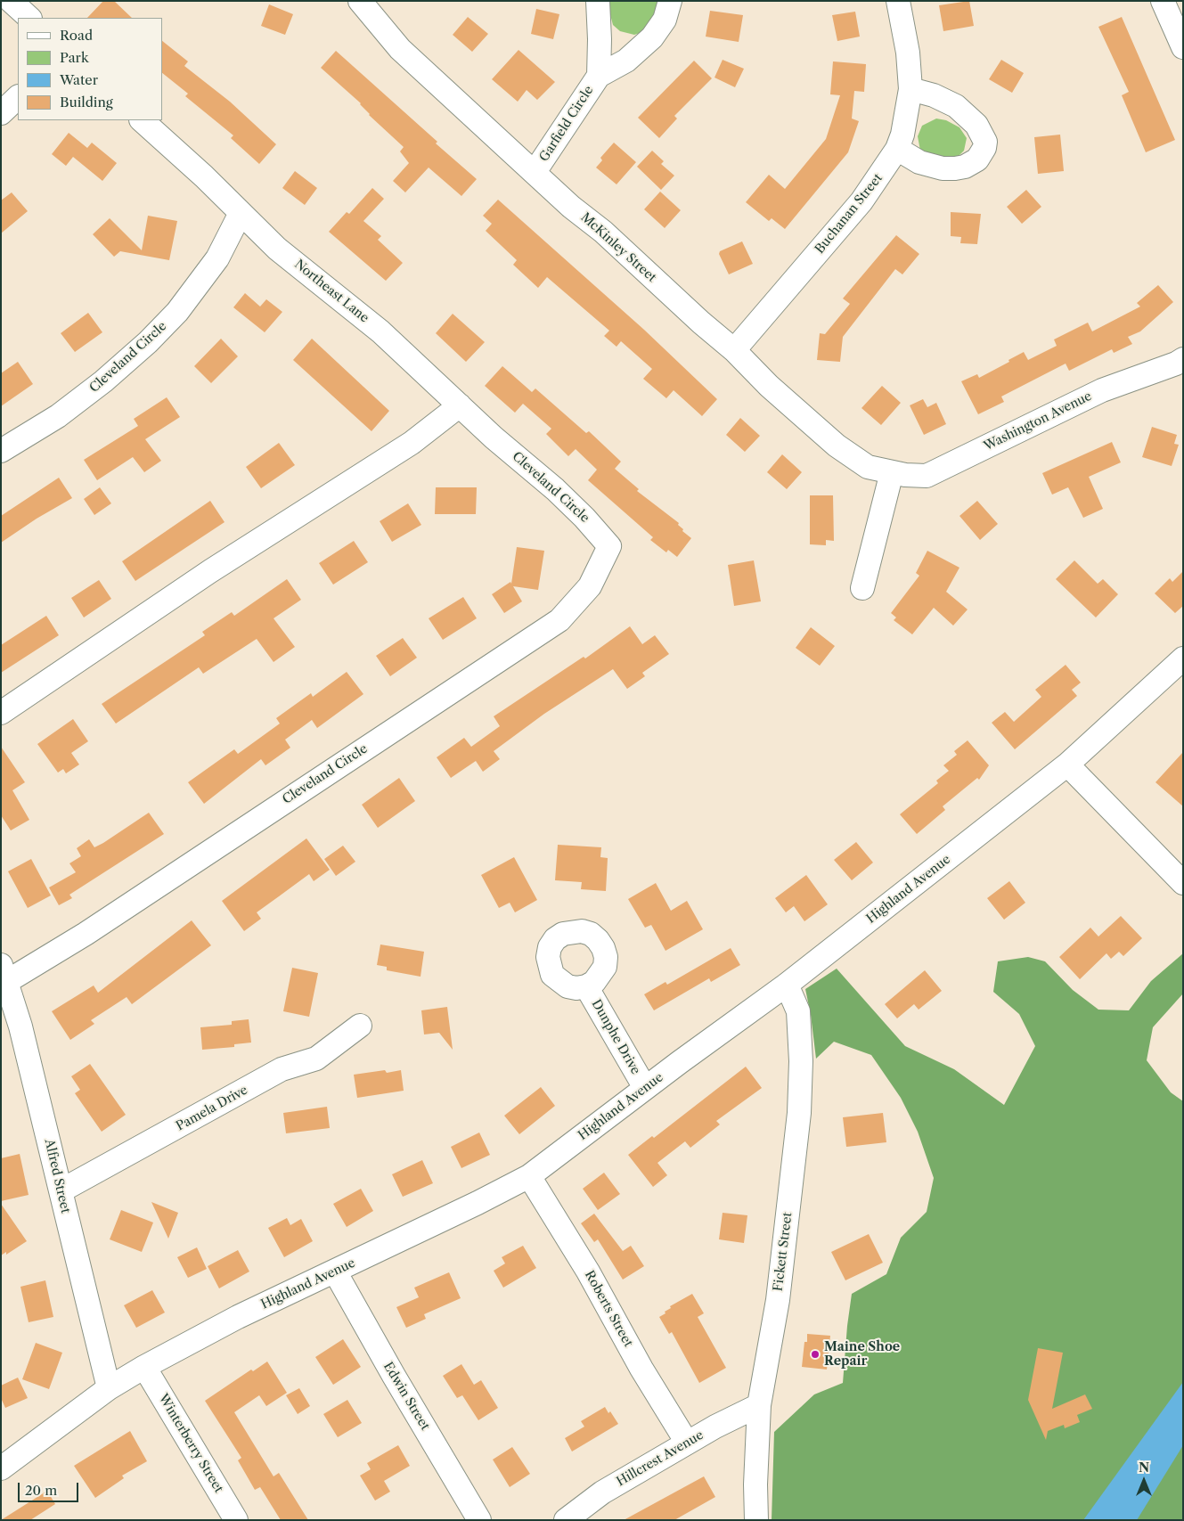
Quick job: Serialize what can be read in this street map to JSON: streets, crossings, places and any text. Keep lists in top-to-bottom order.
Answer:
{
  "streets": {
    "street": [
      "Garfield Circle",
      "Buchanan Street",
      "McKinley Street",
      "Northeast Lane",
      "Cleveland Circle",
      "Washington Avenue",
      "Highland Avenue",
      "Dunphe Drive",
      "Pamela Drive",
      "Alfred Street",
      "Fickett Street",
      "Roberts Street",
      "Edwin Street",
      "Winterberry Street",
      "Hillcrest Avenue"
    ]
  },
  "crossings": [
    ["Garfield Circle", "McKinley Street"],
    ["Buchanan Street", "McKinley Street"],
    ["McKinley Street", "Washington Avenue"],
    ["Northeast Lane", "Cleveland Circle"],
    ["Cleveland Circle", "Alfred Street"],
    ["Highland Avenue", "Dunphe Drive"],
    ["Highland Avenue", "Alfred Street"],
    ["Highland Avenue", "Fickett Street"],
    ["Highland Avenue", "Roberts Street"],
    ["Highland Avenue", "Edwin Street"],
    ["Highland Avenue", "Winterberry Street"],
    ["Pamela Drive", "Alfred Street"],
    ["Fickett Street", "Hillcrest Avenue"],
    ["Roberts Street", "Hillcrest Avenue"]
  ],
  "places": ["Maine Shoe Repair"],
  "legend": [
    "Road",
    "Park",
    "Water",
    "Building"
  ],
  "scale_bar": "20 m",
  "north": "top"
}
